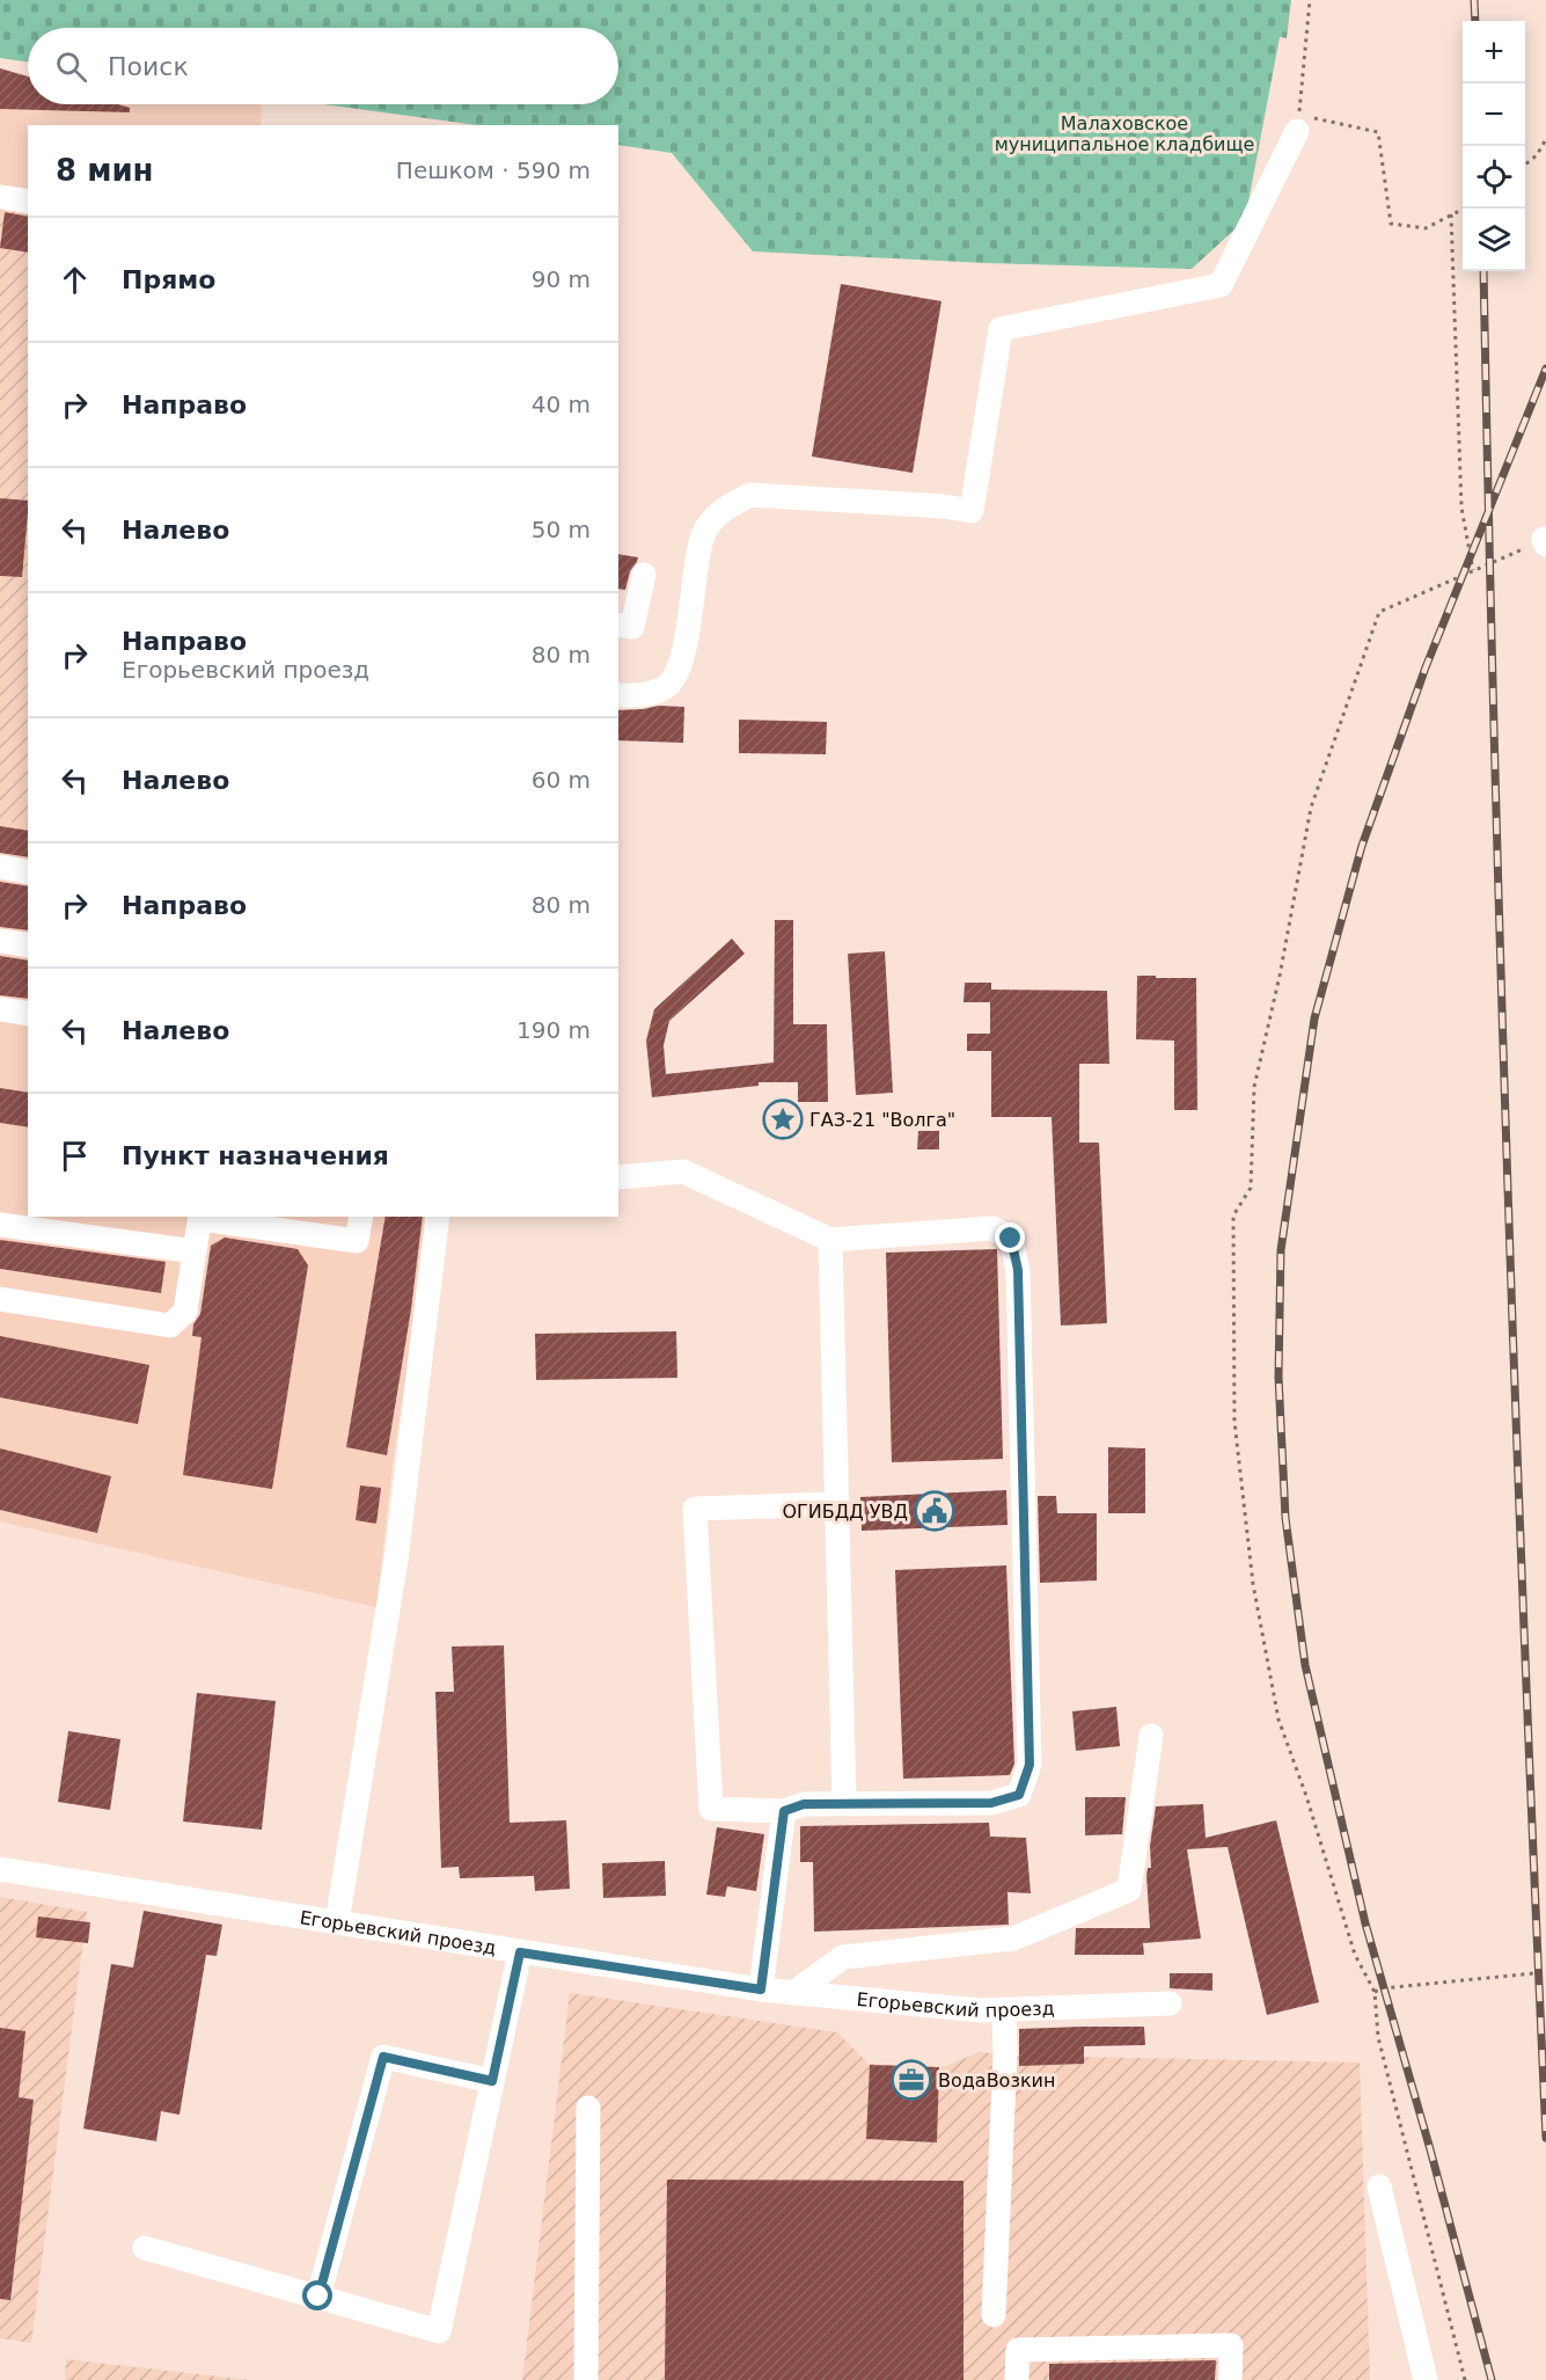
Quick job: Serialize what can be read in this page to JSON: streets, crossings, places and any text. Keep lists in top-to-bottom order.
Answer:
{
  "streets": {
    "street": ["Егорьевский проезд"]
  },
  "parks": ["Малаховское муниципальное кладбище"],
  "places": {
    "place": ["ГАЗ-21 \"Волга\""],
    "public building": ["ОГИБДД УВД"],
    "office": ["ВодаВозкин"]
  },
  "page": {
    "map_buttons": ["+", "−"],
    "search": "Поиск",
    "heading": ["8 мин", "Пешком · 590 m"],
    "list": [
      ["Прямо", "90 m"],
      ["Направо", "40 m"],
      ["Налево", "50 m"],
      ["Направо", "Егорьевский проезд", "80 m"],
      ["Налево", "60 m"],
      ["Направо", "80 m"],
      ["Налево", "190 m"],
      "Пункт назначения"
    ]
  }
}
